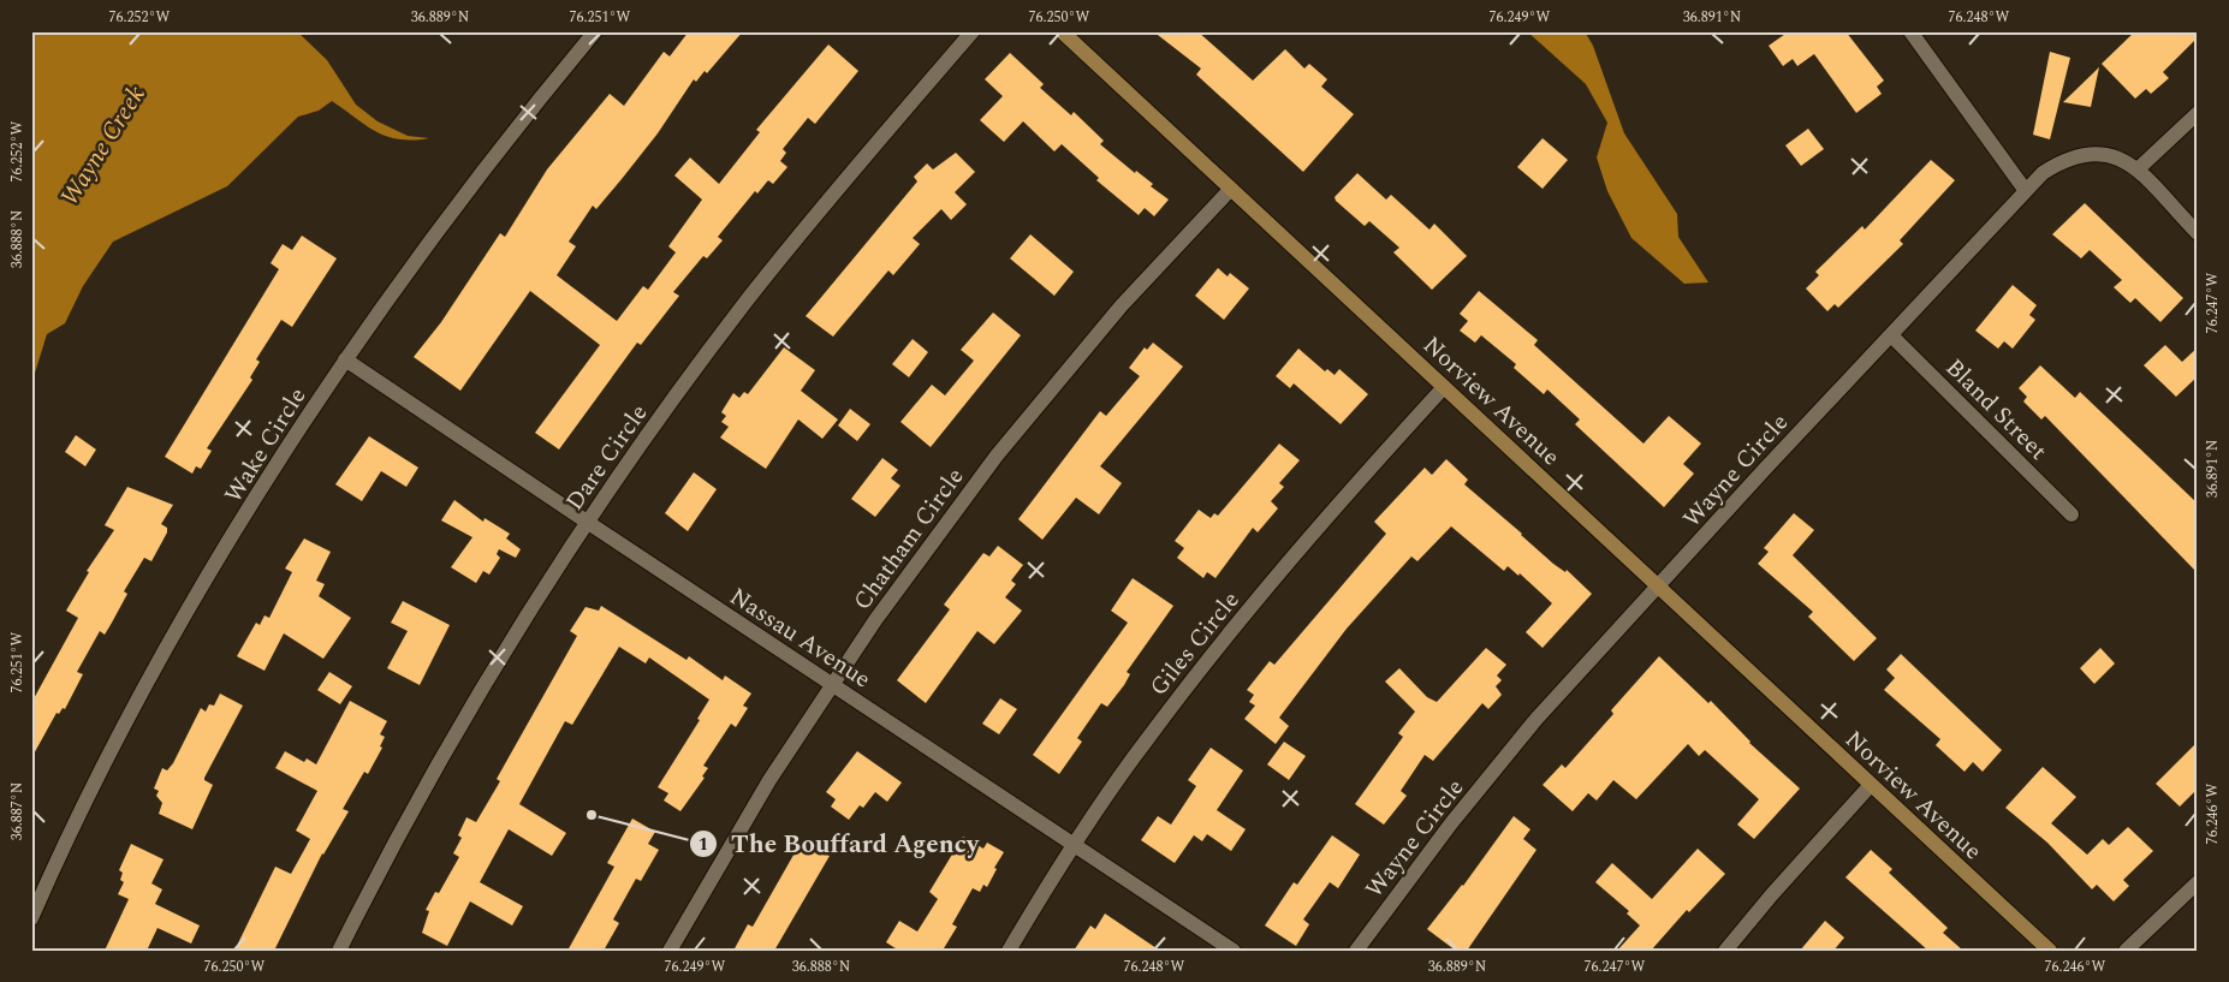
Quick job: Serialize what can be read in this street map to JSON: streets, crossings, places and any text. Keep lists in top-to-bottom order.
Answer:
{
  "streets": {
    "street": [
      "Norview Avenue",
      "Bland Street",
      "Wake Circle",
      "Dare Circle",
      "Wayne Circle",
      "Chatham Circle",
      "Nassau Avenue",
      "Giles Circle"
    ]
  },
  "crossings": [
    ["Norview Avenue", "Wayne Circle"],
    ["Norview Avenue", "Chatham Circle"],
    ["Norview Avenue", "Giles Circle"],
    ["Bland Street", "Wayne Circle"],
    ["Wake Circle", "Nassau Avenue"],
    ["Dare Circle", "Nassau Avenue"],
    ["Chatham Circle", "Nassau Avenue"],
    ["Nassau Avenue", "Giles Circle"]
  ],
  "water": ["Wayne Creek"],
  "places": ["The Bouffard Agency"],
  "coordinates": [
    "76.252°W",
    "36.889°N",
    "76.251°W",
    "76.250°W",
    "76.249°W",
    "36.891°N",
    "76.248°W",
    "36.888°N",
    "76.247°W",
    "36.887°N",
    "76.246°W"
  ]
}
